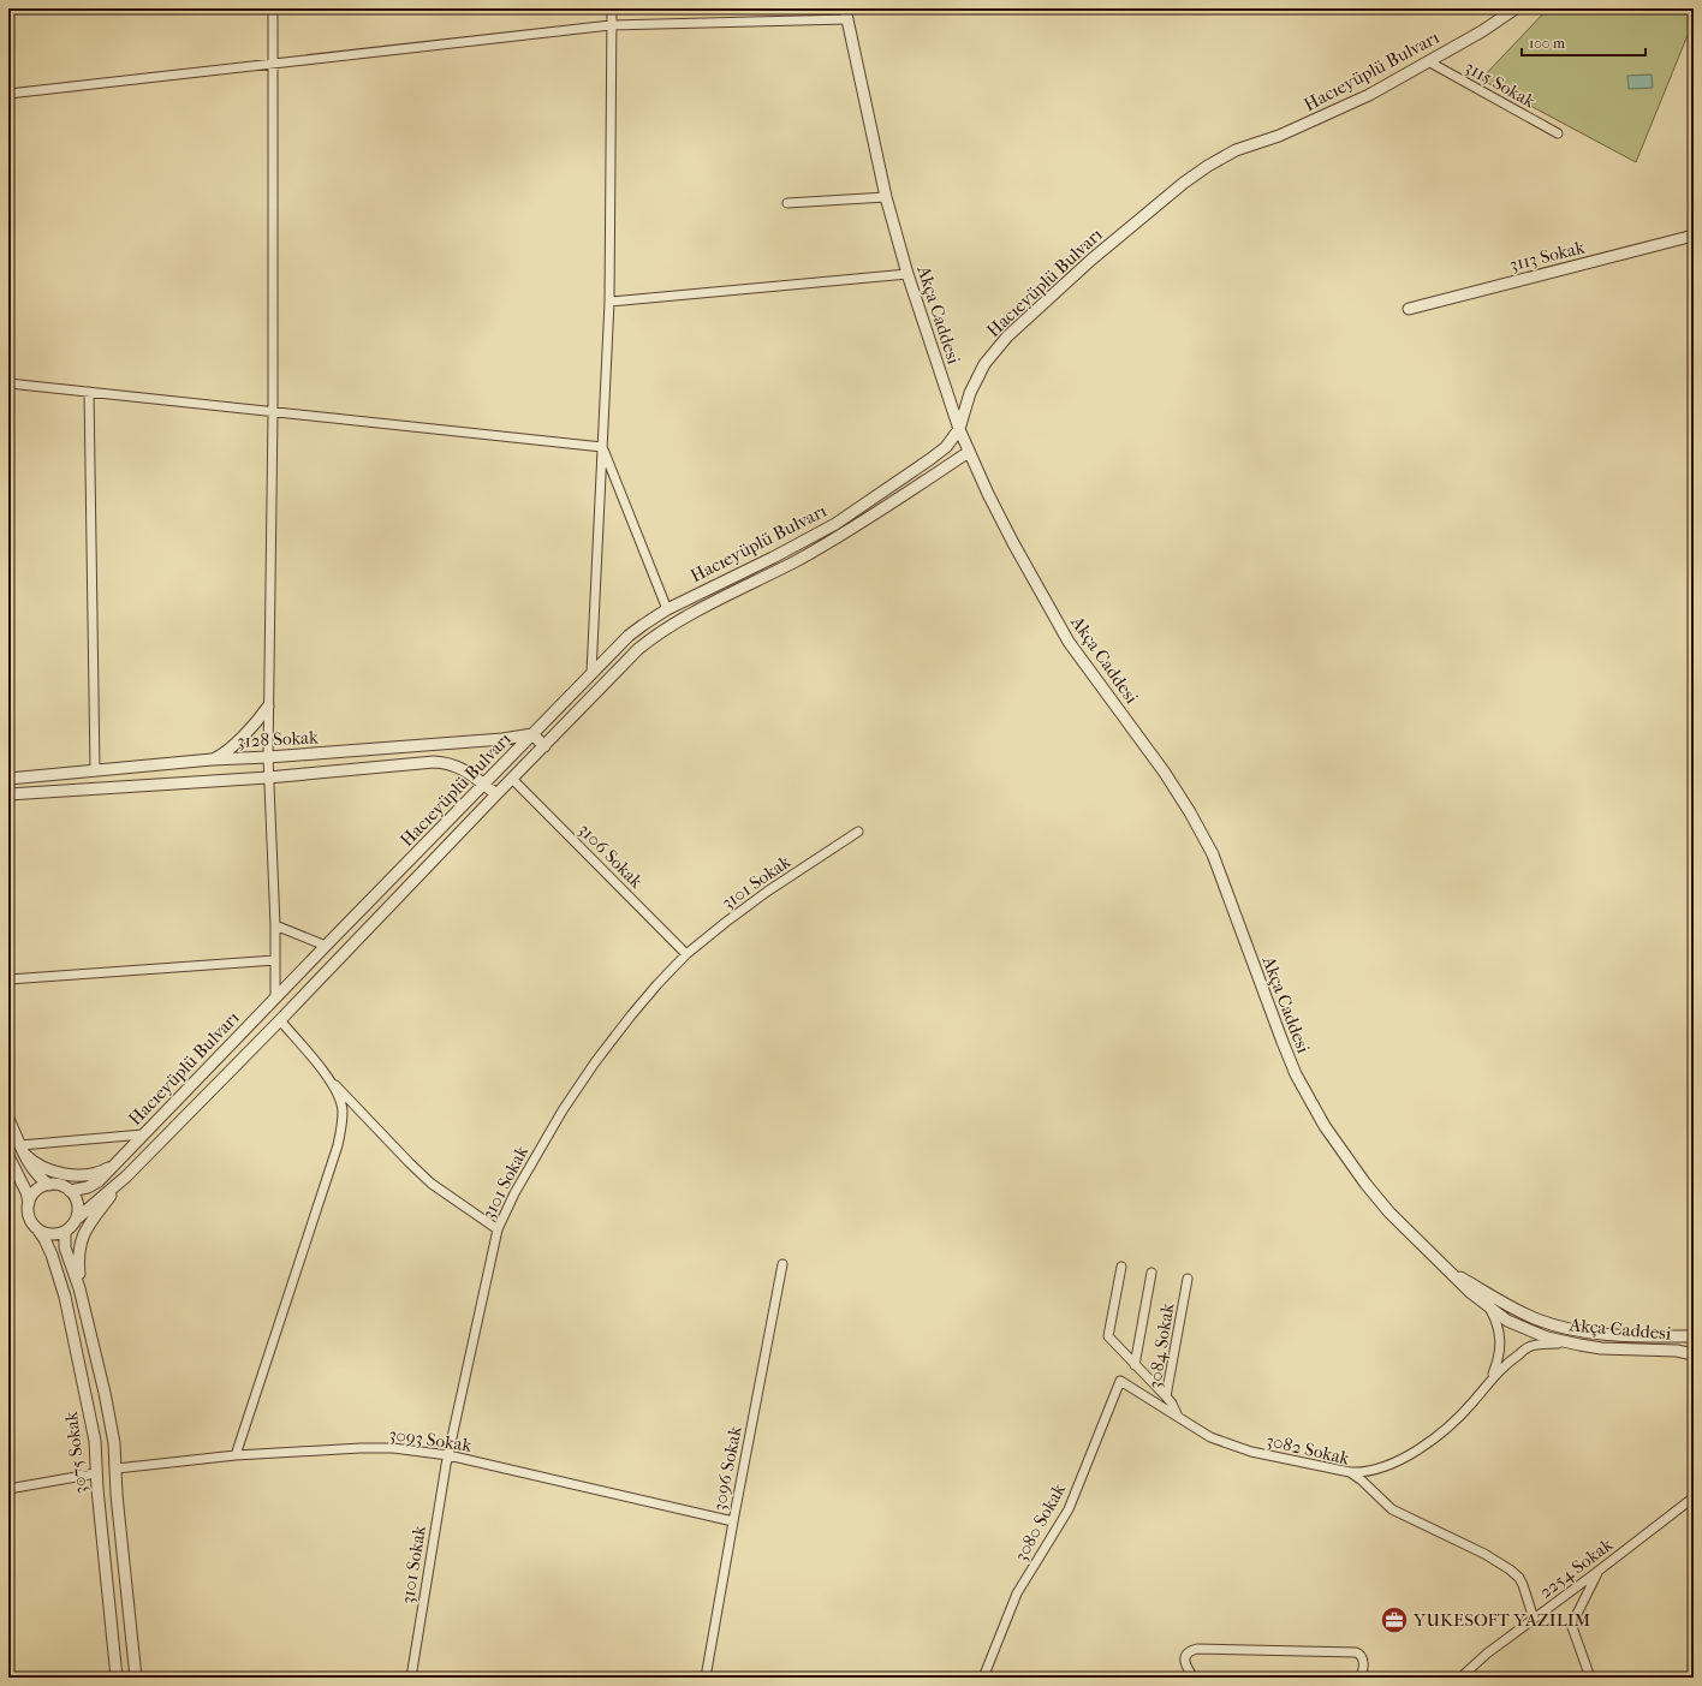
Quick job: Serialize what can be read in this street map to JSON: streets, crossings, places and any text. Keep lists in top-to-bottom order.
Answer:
{
  "streets": {
    "street": [
      "Hacıeyüplü Bulvarı",
      "3115 Sokak",
      "3113 Sokak",
      "Akça Caddesi",
      "3128 Sokak",
      "3106 Sokak",
      "3101 Sokak",
      "3084 Sokak",
      "3093 Sokak",
      "3082 Sokak",
      "3075 Sokak",
      "3096 Sokak",
      "3080 Sokak",
      "2254 Sokak"
    ]
  },
  "crossings": [
    ["Hacıeyüplü Bulvarı", "3115 Sokak"],
    ["Hacıeyüplü Bulvarı", "Akça Caddesi"],
    ["Hacıeyüplü Bulvarı", "3128 Sokak"],
    ["Hacıeyüplü Bulvarı", "3106 Sokak"],
    ["Hacıeyüplü Bulvarı", "3075 Sokak"],
    ["3106 Sokak", "3101 Sokak"],
    ["3101 Sokak", "3093 Sokak"],
    ["3084 Sokak", "3082 Sokak"],
    ["3093 Sokak", "3075 Sokak"],
    ["3093 Sokak", "3096 Sokak"],
    ["3082 Sokak", "3080 Sokak"],
    ["3082 Sokak", "2254 Sokak"]
  ],
  "places": {
    "office": ["YUKESOFT YAZILIM"]
  },
  "scale_bar": "100 m"
}
